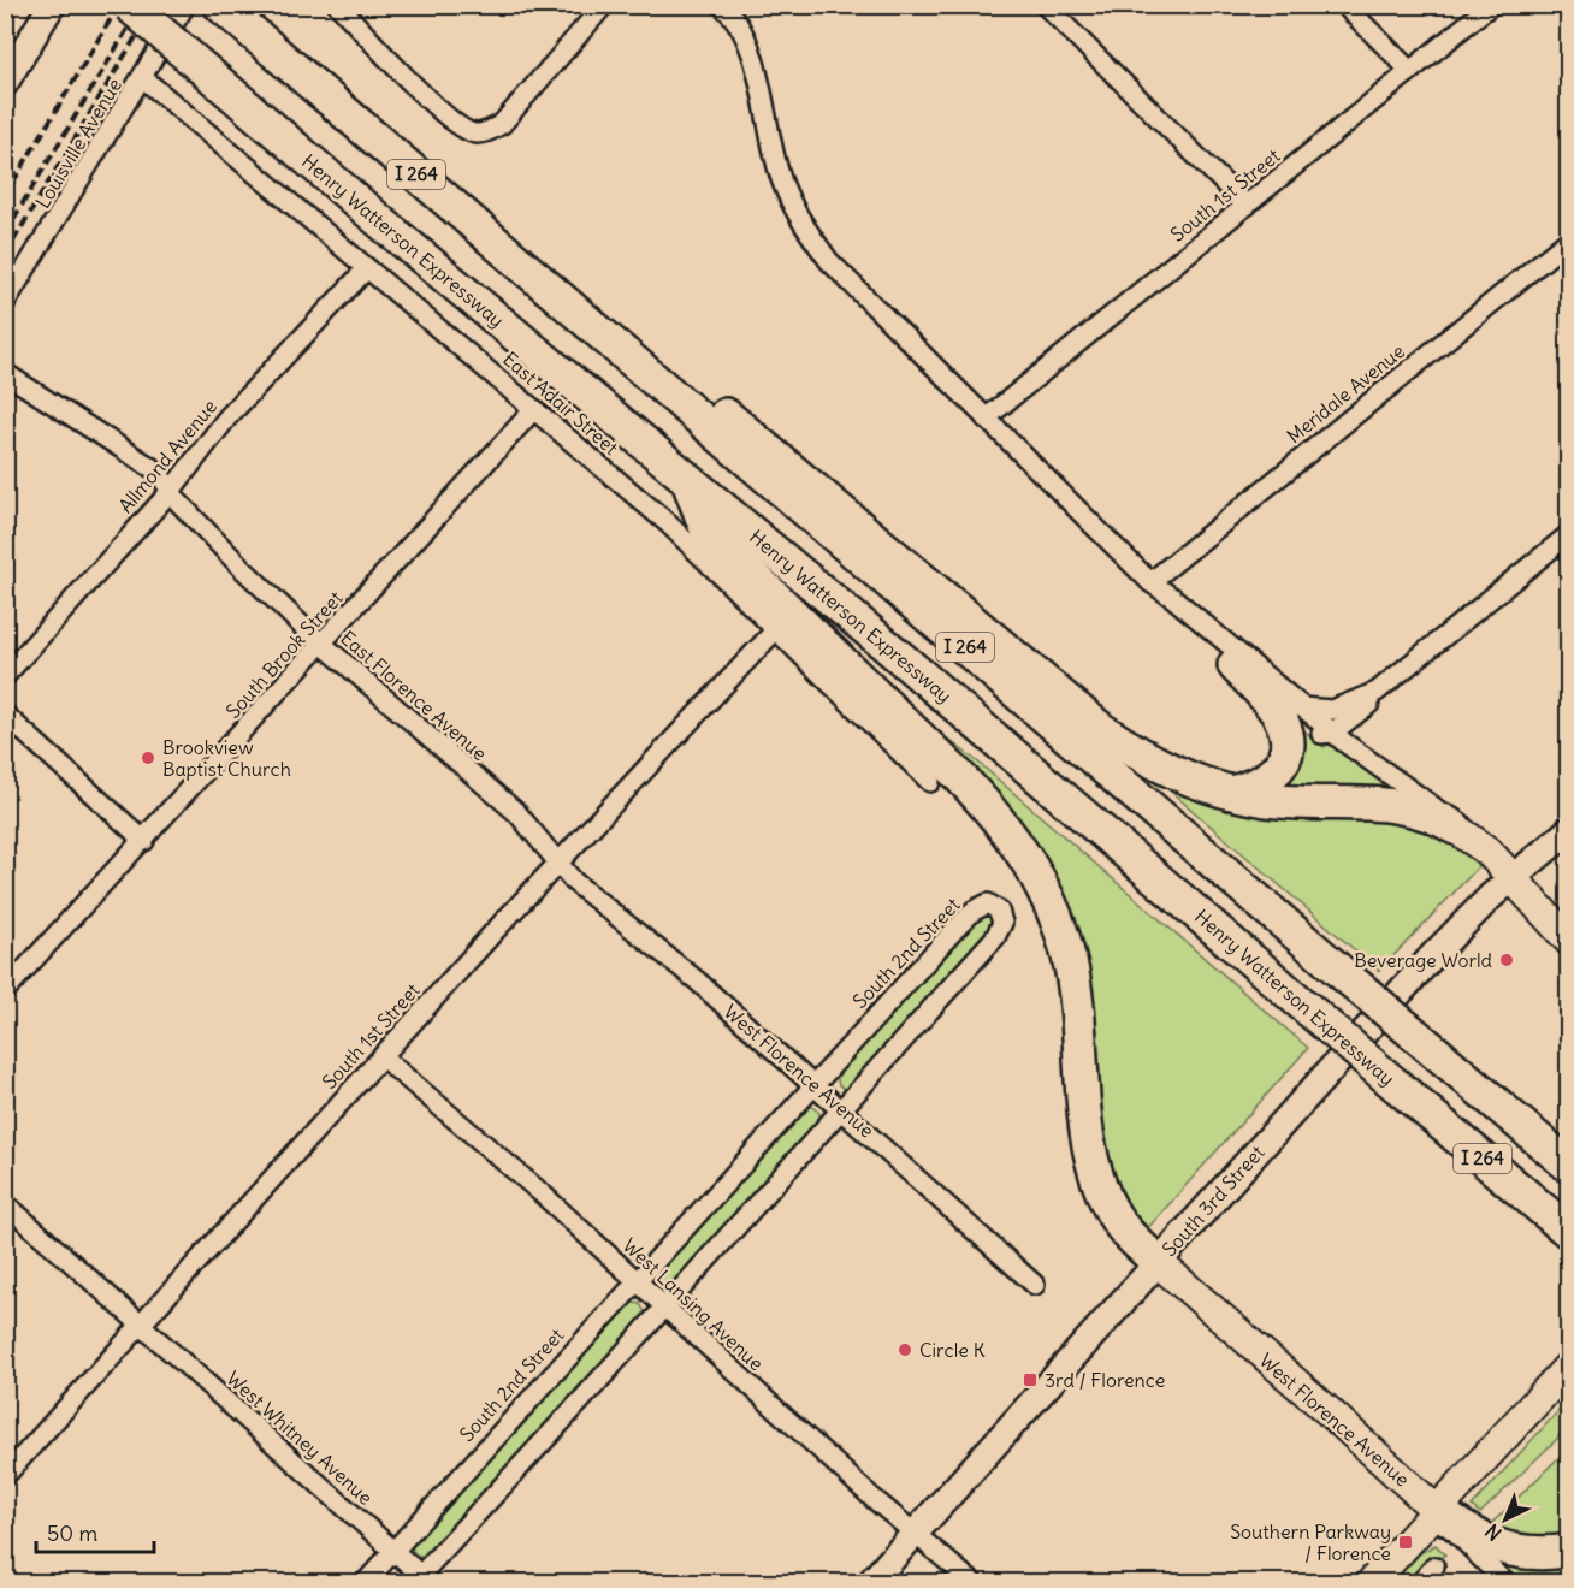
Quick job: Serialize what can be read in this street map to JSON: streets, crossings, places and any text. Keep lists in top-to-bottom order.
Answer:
{
  "streets": {
    "highway": ["I 264", "Henry Watterson Expressway"],
    "main road": ["West Florence Avenue", "South 3rd Street"],
    "street": [
      "Louisville Avenue",
      "South 1st Street",
      "Meridale Avenue",
      "East Adair Street",
      "Allmond Avenue",
      "South Brook Street",
      "East Florence Avenue",
      "South 2nd Street",
      "West Lansing Avenue",
      "West Whitney Avenue"
    ]
  },
  "crossings": [
    ["Louisville Avenue", "East Adair Street"],
    ["South 1st Street", "East Adair Street"],
    ["South 1st Street", "East Florence Avenue"],
    ["South 1st Street", "West Florence Avenue"],
    ["South 1st Street", "West Lansing Avenue"],
    ["South 1st Street", "West Whitney Avenue"],
    ["East Adair Street", "Allmond Avenue"],
    ["East Adair Street", "South Brook Street"],
    ["Allmond Avenue", "East Florence Avenue"],
    ["South Brook Street", "East Florence Avenue"],
    ["East Florence Avenue", "West Florence Avenue"],
    ["South 2nd Street", "West Florence Avenue"],
    ["South 2nd Street", "West Lansing Avenue"],
    ["South 2nd Street", "West Whitney Avenue"],
    ["West Florence Avenue", "South 3rd Street"],
    ["South 3rd Street", "West Lansing Avenue"]
  ],
  "places": {
    "other": ["Brookview Baptist Church", "Beverage World", "Circle K"],
    "transit": ["3rd / Florence", "Southern Parkway / Florence"]
  },
  "scale_bar": "50 m",
  "north": "bottom left"
}
